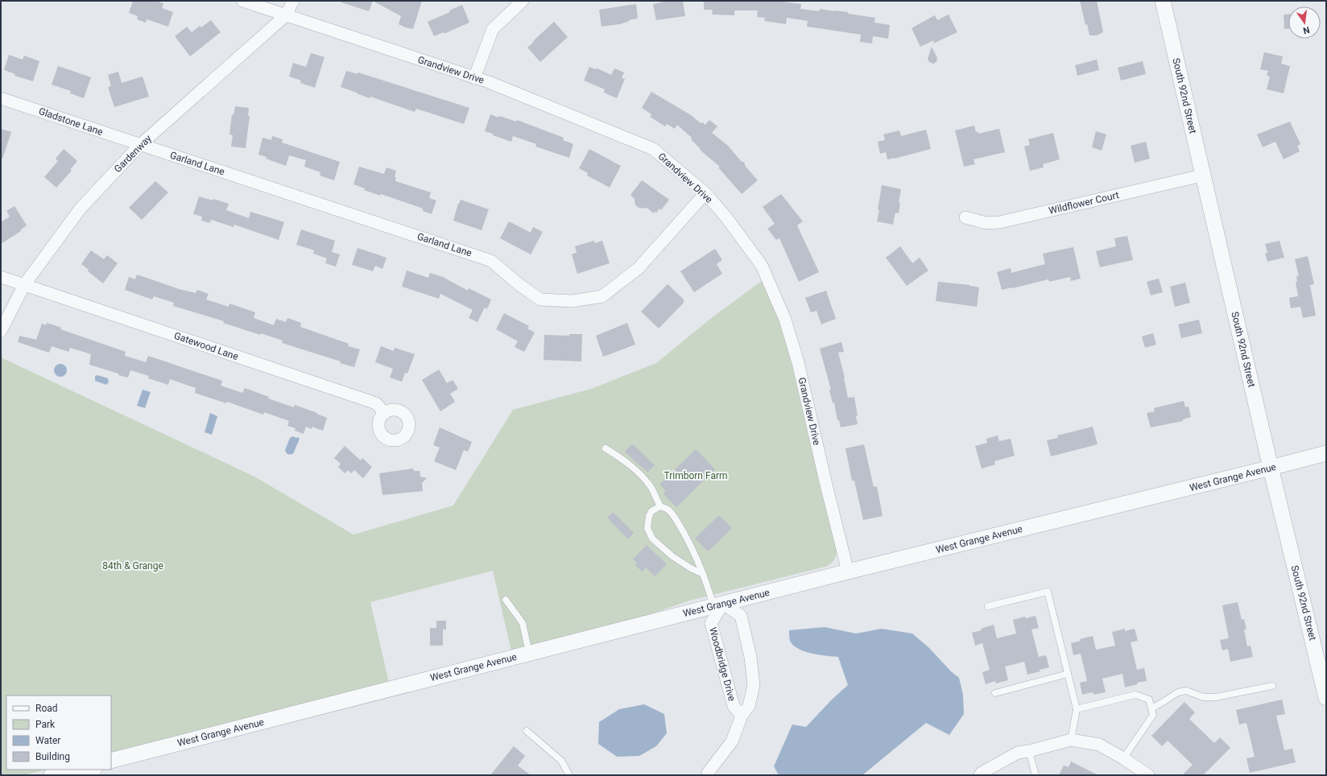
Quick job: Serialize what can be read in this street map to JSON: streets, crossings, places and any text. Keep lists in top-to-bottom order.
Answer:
{
  "streets": {
    "street": [
      "Grandview Drive",
      "South 92nd Street",
      "Gladstone Lane",
      "Gardenway",
      "Garland Lane",
      "Wildflower Court",
      "Gatewood Lane",
      "West Grange Avenue",
      "Woodbridge Drive"
    ]
  },
  "crossings": [
    ["Grandview Drive", "Gardenway"],
    ["Grandview Drive", "Garland Lane"],
    ["Grandview Drive", "West Grange Avenue"],
    ["South 92nd Street", "Wildflower Court"],
    ["South 92nd Street", "West Grange Avenue"],
    ["Gladstone Lane", "Gardenway"],
    ["Gladstone Lane", "Garland Lane"],
    ["Gardenway", "Garland Lane"],
    ["Gardenway", "Gatewood Lane"],
    ["West Grange Avenue", "Woodbridge Drive"]
  ],
  "parks": ["Trimborn Farm", "84th & Grange"],
  "legend": [
    "Road",
    "Park",
    "Water",
    "Building"
  ],
  "north": "bottom"
}
